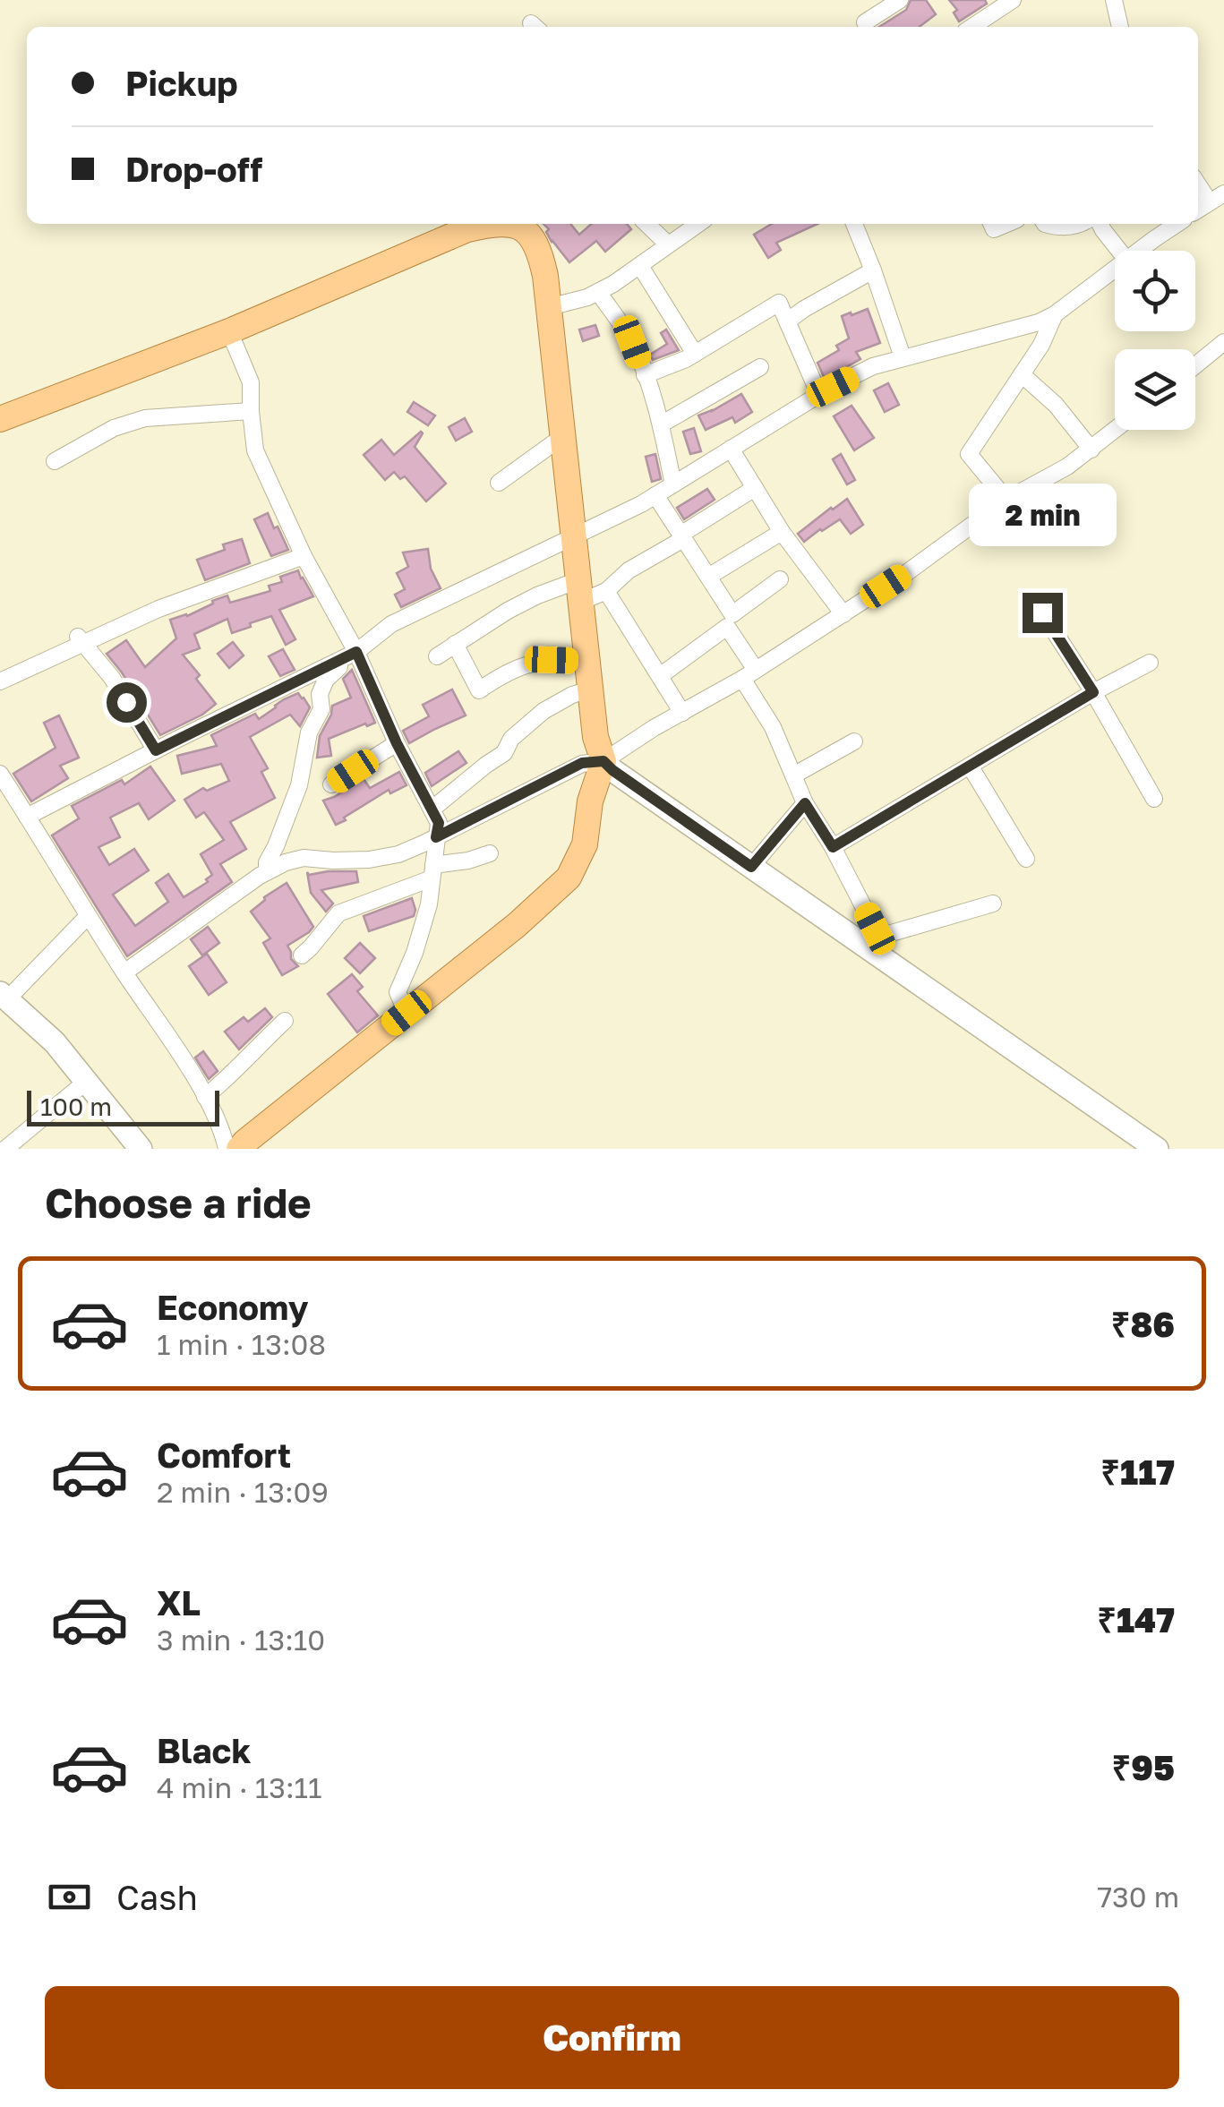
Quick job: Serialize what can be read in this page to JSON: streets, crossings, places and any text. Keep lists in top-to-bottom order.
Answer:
{
  "scale_bar": "100 m",
  "page": {
    "banner": ["Pickup", "Drop-off"],
    "bubble": "2 min",
    "scale": "100 m",
    "heading": "Choose a ride",
    "list": [
      {
        "name": "Economy",
        "note": "1 min · 13:08",
        "value": "₹86"
      },
      {
        "name": "Comfort",
        "note": "2 min · 13:09",
        "value": "₹117"
      },
      {
        "name": "XL",
        "note": "3 min · 13:10",
        "value": "₹147"
      },
      {
        "name": "Black",
        "note": "4 min · 13:11",
        "value": "₹95"
      }
    ],
    "pay": ["Cash", "730 m"],
    "buttons": "Confirm"
  }
}
